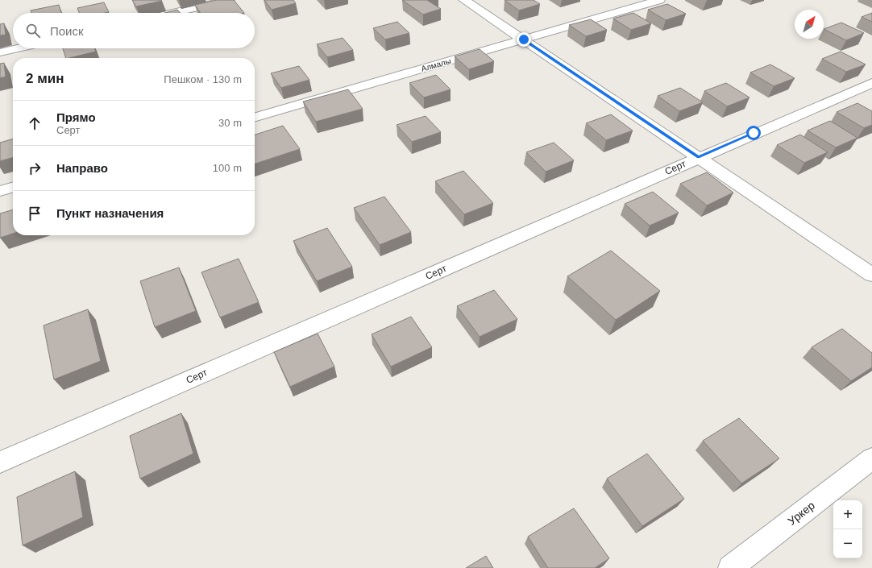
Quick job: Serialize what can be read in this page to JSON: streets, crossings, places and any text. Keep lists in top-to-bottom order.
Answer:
{
  "streets": {
    "street": ["Алмалы", "Серт", "Уркер"]
  },
  "north": "top right",
  "page": {
    "search": "Поиск",
    "heading": ["2 мин", "Пешком · 130 m"],
    "list": [
      ["Прямо", "Серт", "30 m"],
      ["Направо", "100 m"],
      "Пункт назначения"
    ],
    "map_buttons": ["+", "−"]
  }
}
